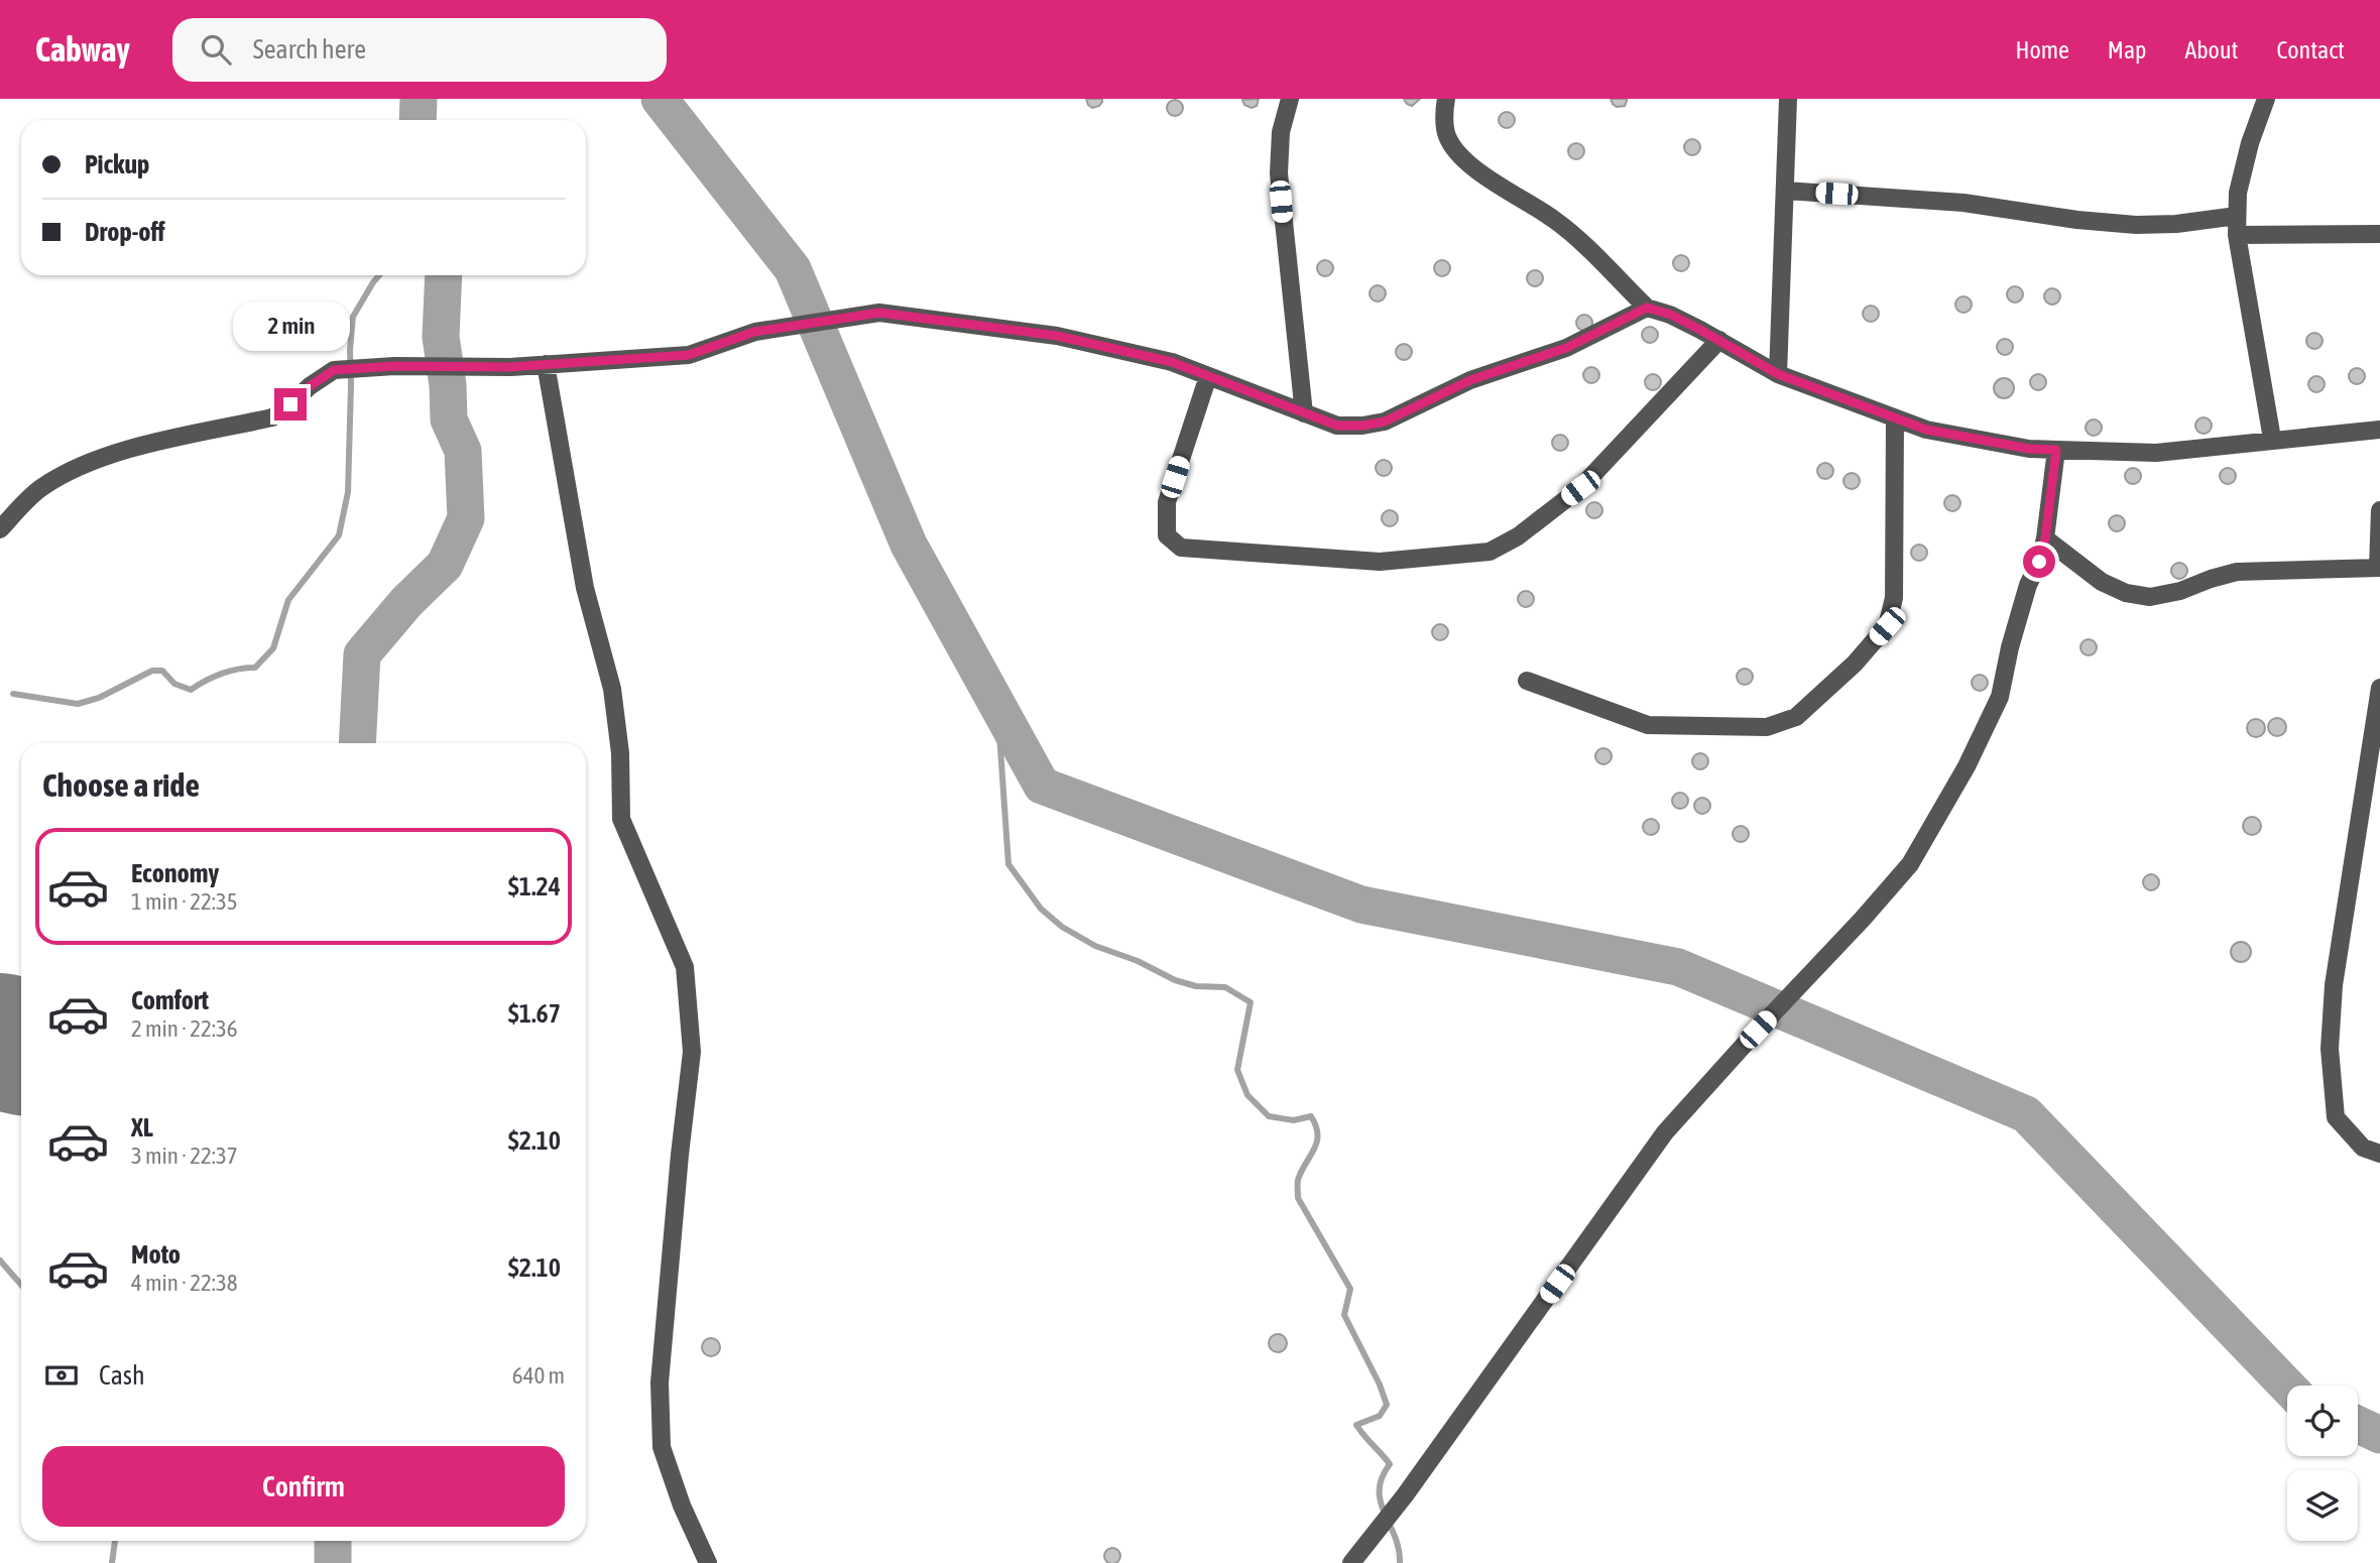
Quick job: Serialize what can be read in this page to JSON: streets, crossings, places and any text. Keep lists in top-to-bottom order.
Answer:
{
  "page": {
    "header": "Cabway",
    "search": "Search here",
    "nav": [
      "Home",
      "Map",
      "About",
      "Contact"
    ],
    "banner": ["Pickup", "Drop-off"],
    "bubble": "2 min",
    "heading": "Choose a ride",
    "list": [
      {
        "name": "Economy",
        "note": "1 min · 22:35",
        "value": "$1.24"
      },
      {
        "name": "Comfort",
        "note": "2 min · 22:36",
        "value": "$1.67"
      },
      {
        "name": "XL",
        "note": "3 min · 22:37",
        "value": "$2.10"
      },
      {
        "name": "Moto",
        "note": "4 min · 22:38",
        "value": "$2.10"
      }
    ],
    "pay": ["Cash", "640 m"],
    "buttons": "Confirm"
  }
}
